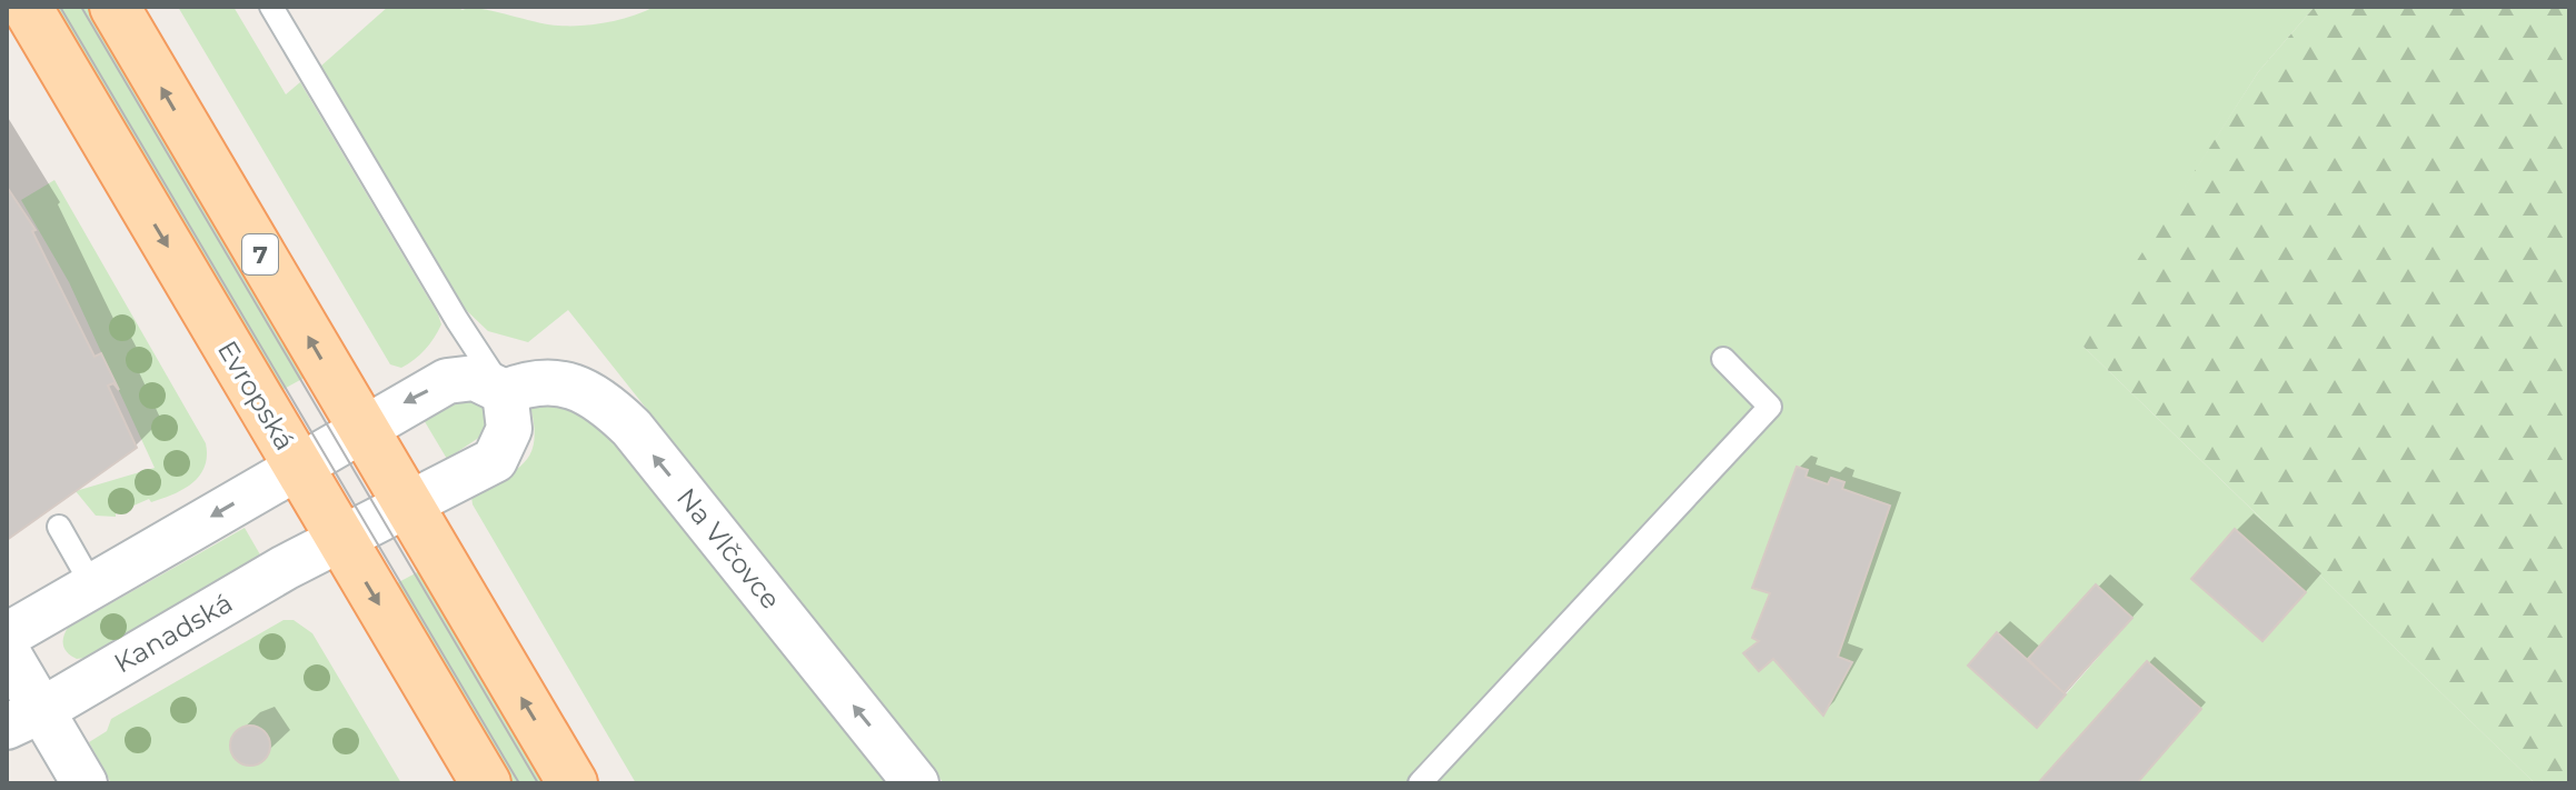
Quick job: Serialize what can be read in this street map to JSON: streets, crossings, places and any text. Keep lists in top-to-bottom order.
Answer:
{
  "streets": {
    "main road": ["7", "Evropská"],
    "street": ["Na Vlčovce", "Kanadská"]
  },
  "crossings": [
    ["7", "Kanadská"],
    ["Evropská", "Kanadská"]
  ],
  "one_way": ["Na Vlčovce"]
}
